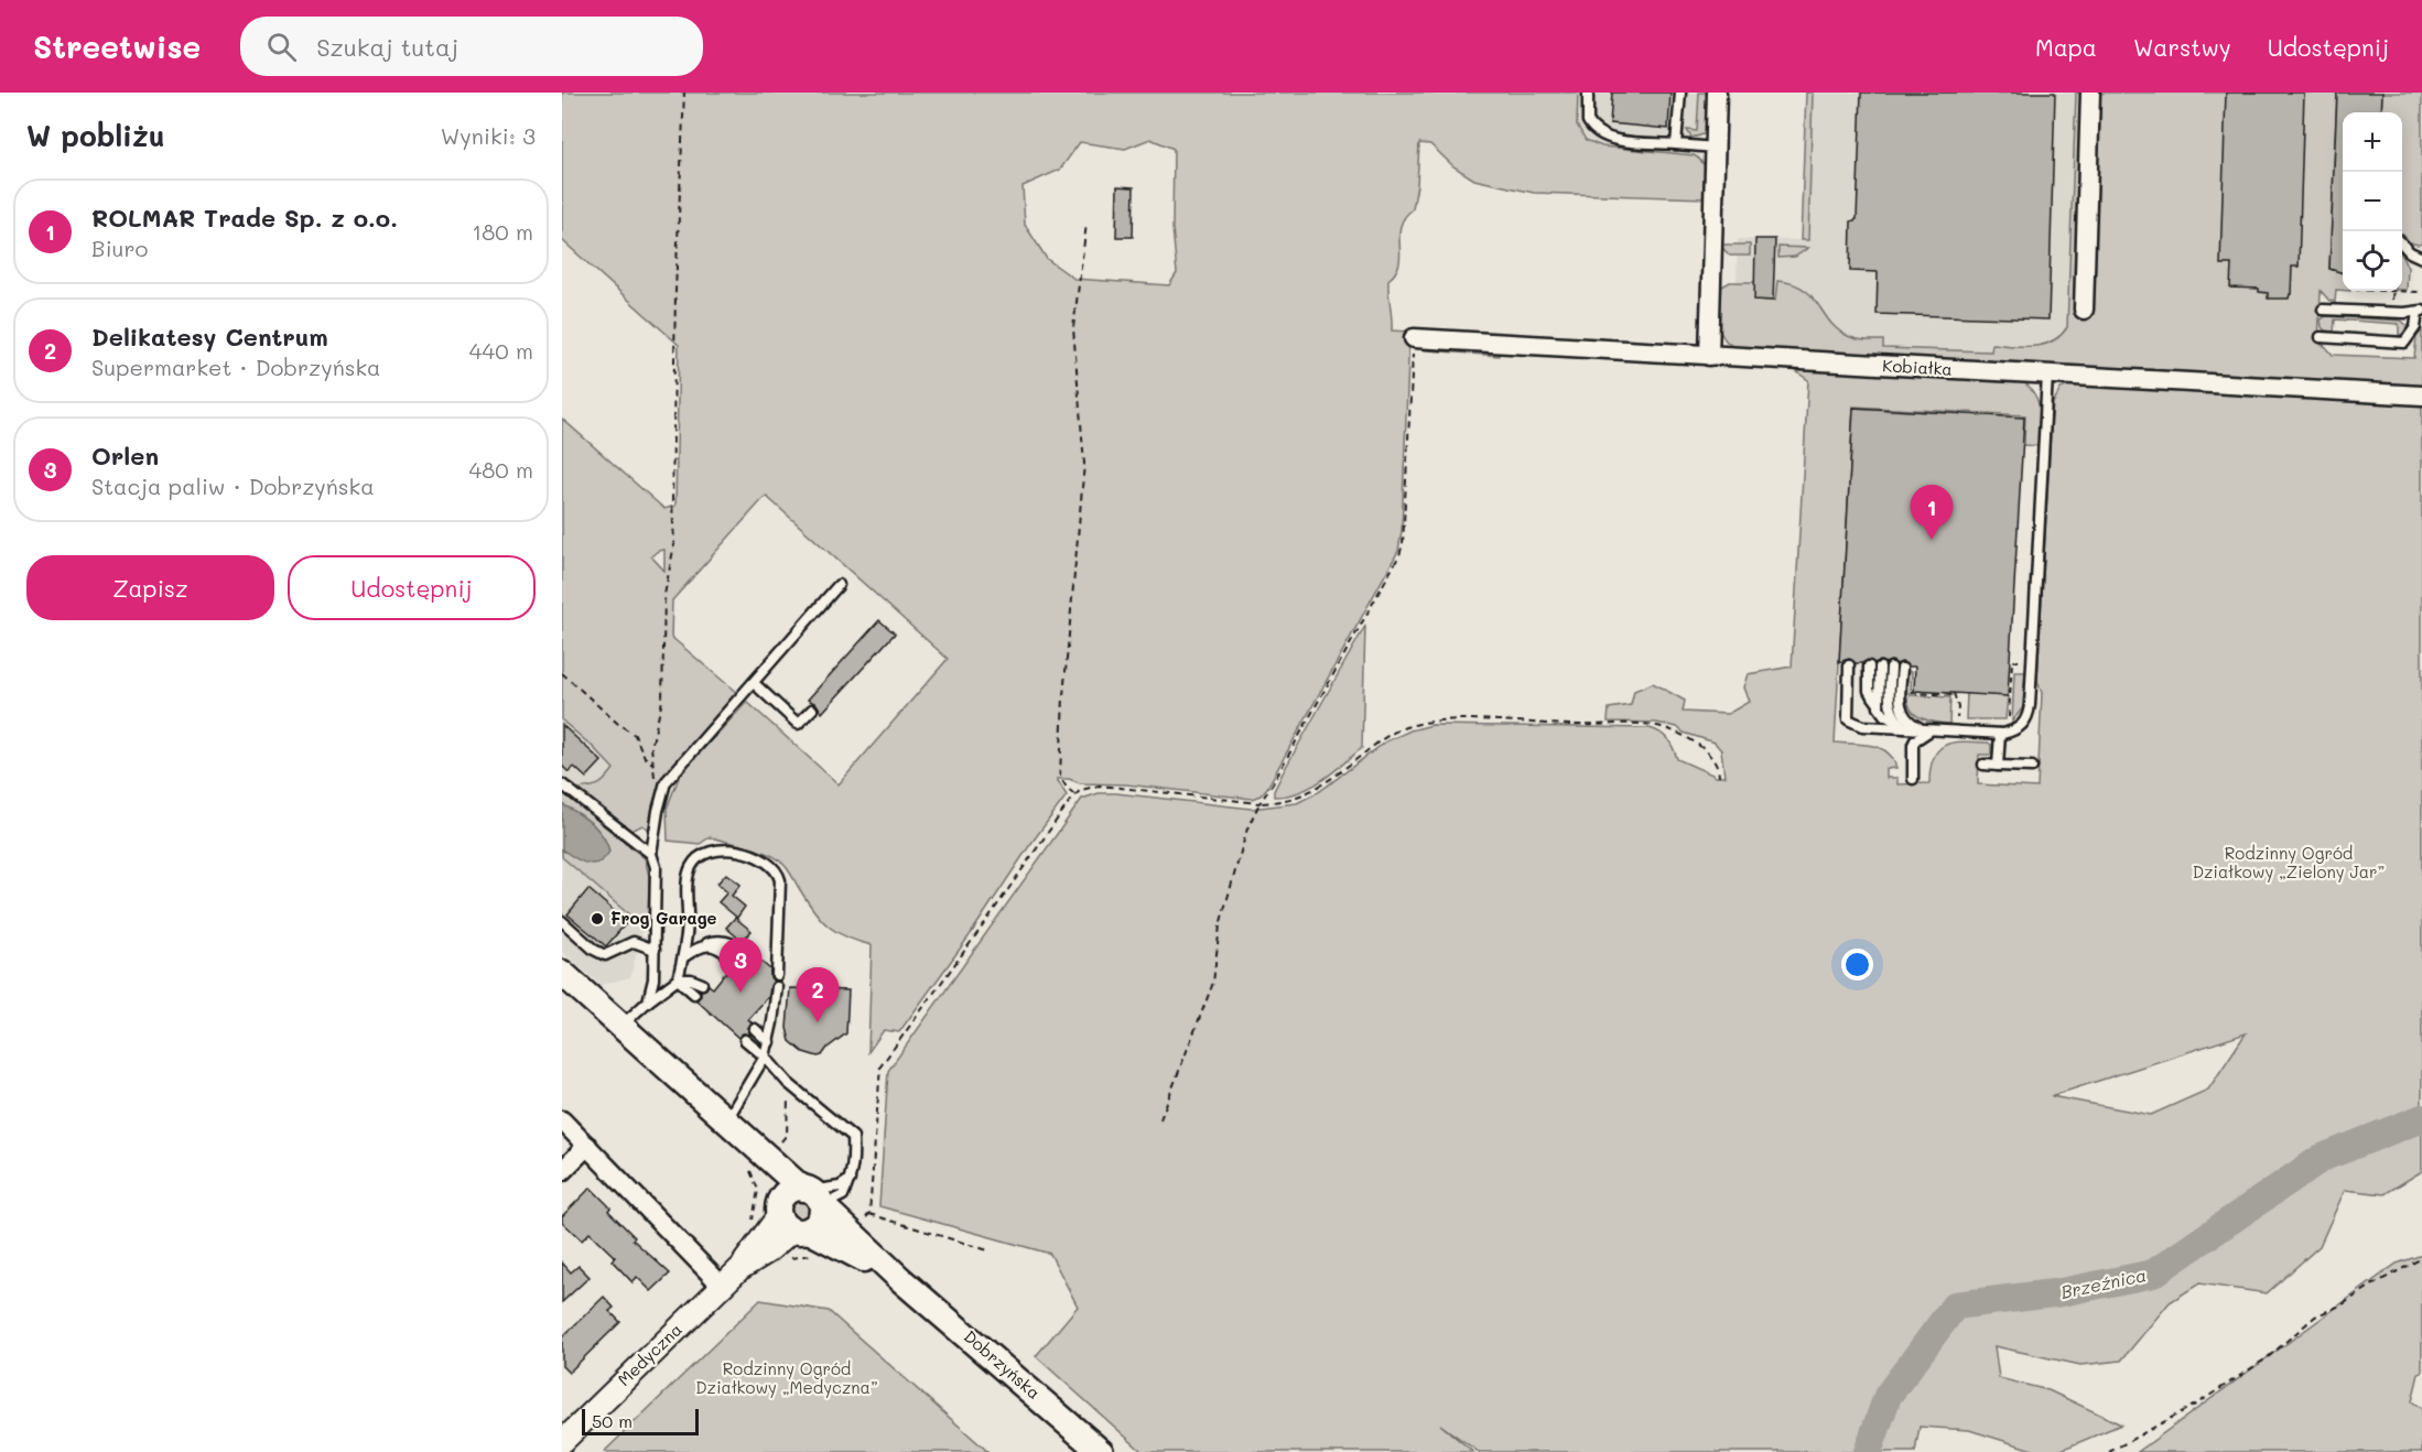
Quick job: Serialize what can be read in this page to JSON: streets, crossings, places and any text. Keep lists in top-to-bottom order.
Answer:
{
  "streets": {
    "main road": ["Dobrzyńska"],
    "street": ["Kobiałka", "Medyczna"]
  },
  "crossings": [
    ["Medyczna", "Dobrzyńska"]
  ],
  "water": ["Brzeźnica"],
  "parks": ["Rodzinny Ogród Działkowy „Zielony Jar”", "Rodzinny Ogród Działkowy „Medyczna”"],
  "places": ["Frog Garage"],
  "scale_bar": "50 m",
  "page": {
    "header": "Streetwise",
    "search": "Szukaj tutaj",
    "nav": ["Mapa", "Warstwy", "Udostępnij"],
    "heading": ["W pobliżu", "Wyniki: 3"],
    "map_buttons": ["+", "−"],
    "list": [
      {
        "mark": "1",
        "name": "ROLMAR Trade Sp. z o.o.",
        "note": "Biuro",
        "value": "180 m"
      },
      {
        "mark": "2",
        "name": "Delikatesy Centrum",
        "note": "Supermarket · Dobrzyńska",
        "value": "440 m"
      },
      {
        "mark": "3",
        "name": "Orlen",
        "note": "Stacja paliw · Dobrzyńska",
        "value": "480 m"
      }
    ],
    "pins": ["1", "3", "2"],
    "buttons": ["Zapisz", "Udostępnij"],
    "scale": "50 m"
  }
}
